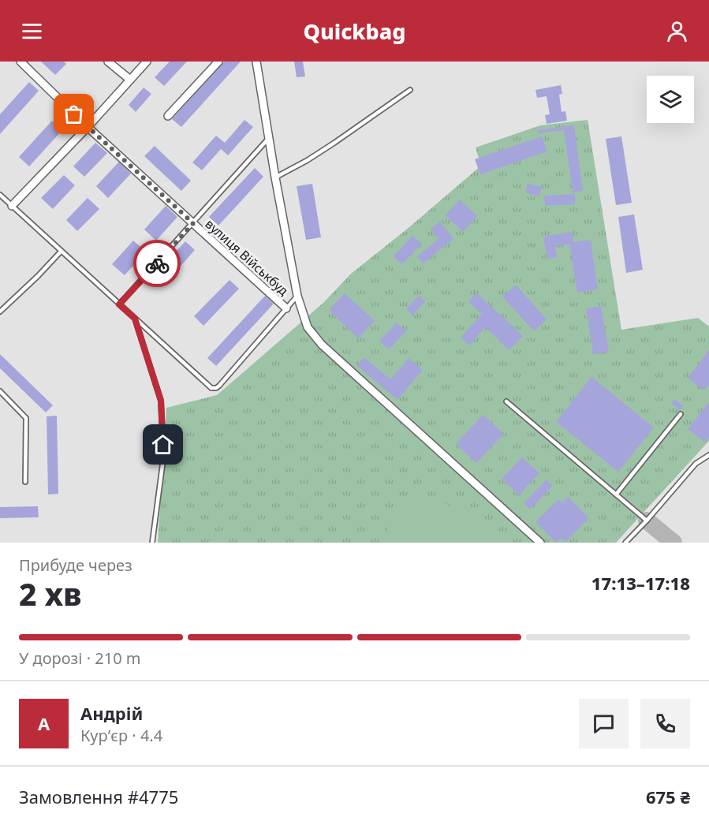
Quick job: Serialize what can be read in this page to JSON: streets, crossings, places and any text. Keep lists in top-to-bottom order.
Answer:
{
  "streets": {
    "street": ["вулиця Військбуд"]
  },
  "page": {
    "header": "Quickbag",
    "heading": ["2 хв", "Прибуде через", "17:13–17:18"],
    "panel": [
      "Андрій",
      "Кур’єр · 4.4",
      "Замовлення #4775",
      "675 ₴"
    ],
    "bar": "У дорозі · 210 m",
    "round": "А"
  }
}
